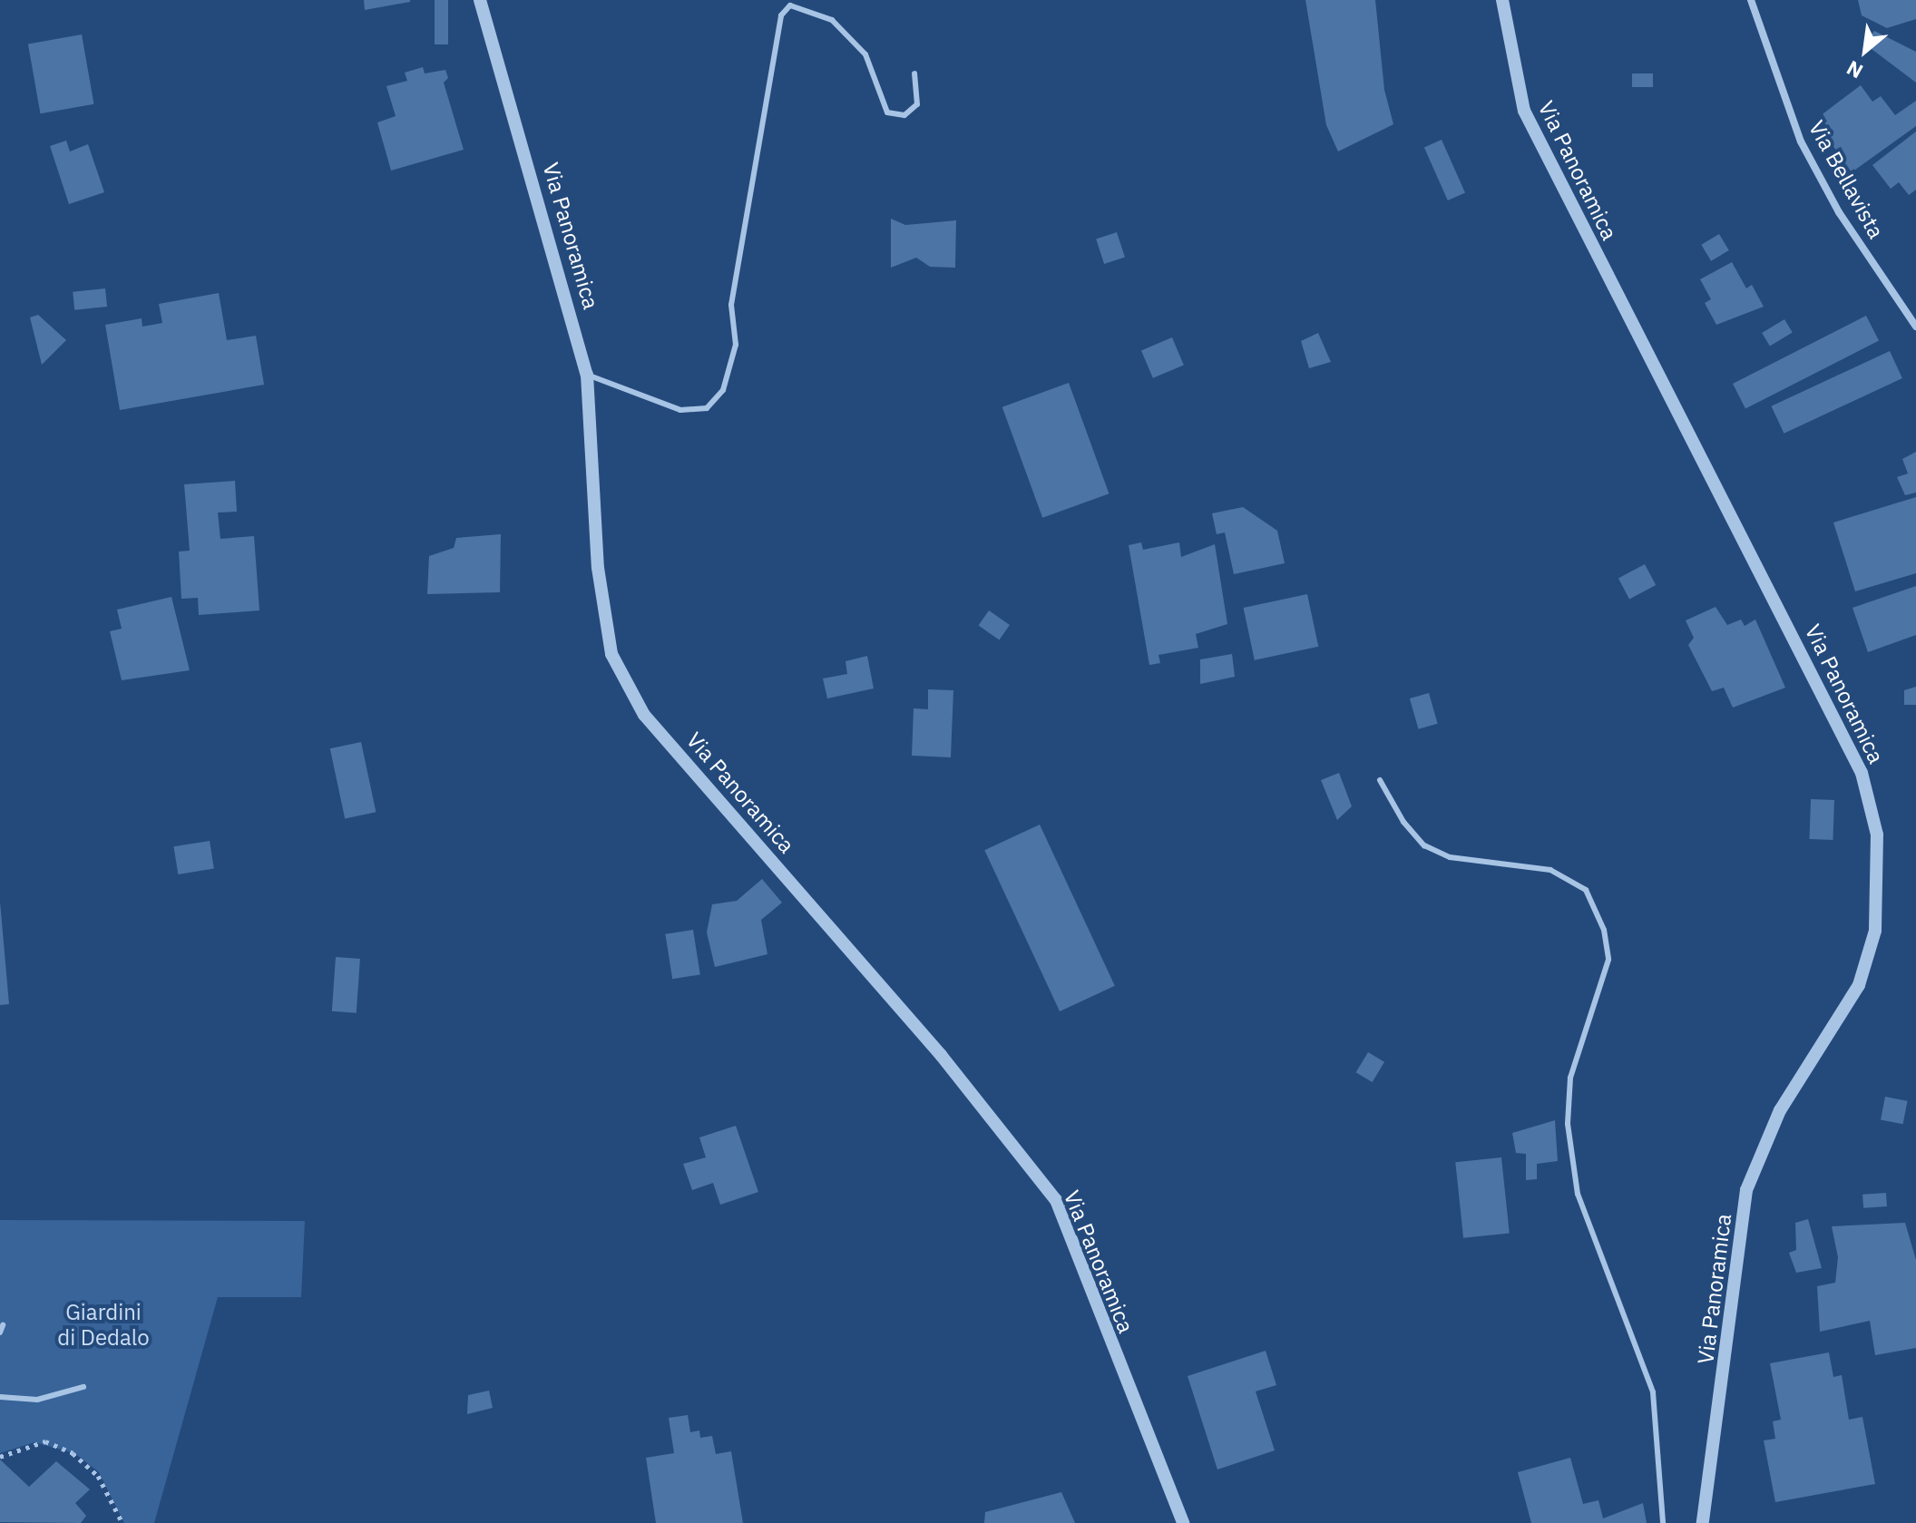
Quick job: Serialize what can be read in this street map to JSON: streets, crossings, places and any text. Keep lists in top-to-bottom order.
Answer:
{
  "streets": {
    "street": ["Via Panoramica", "Via Bellavista"]
  },
  "parks": ["Giardini di Dedalo"],
  "north": "bottom left"
}
